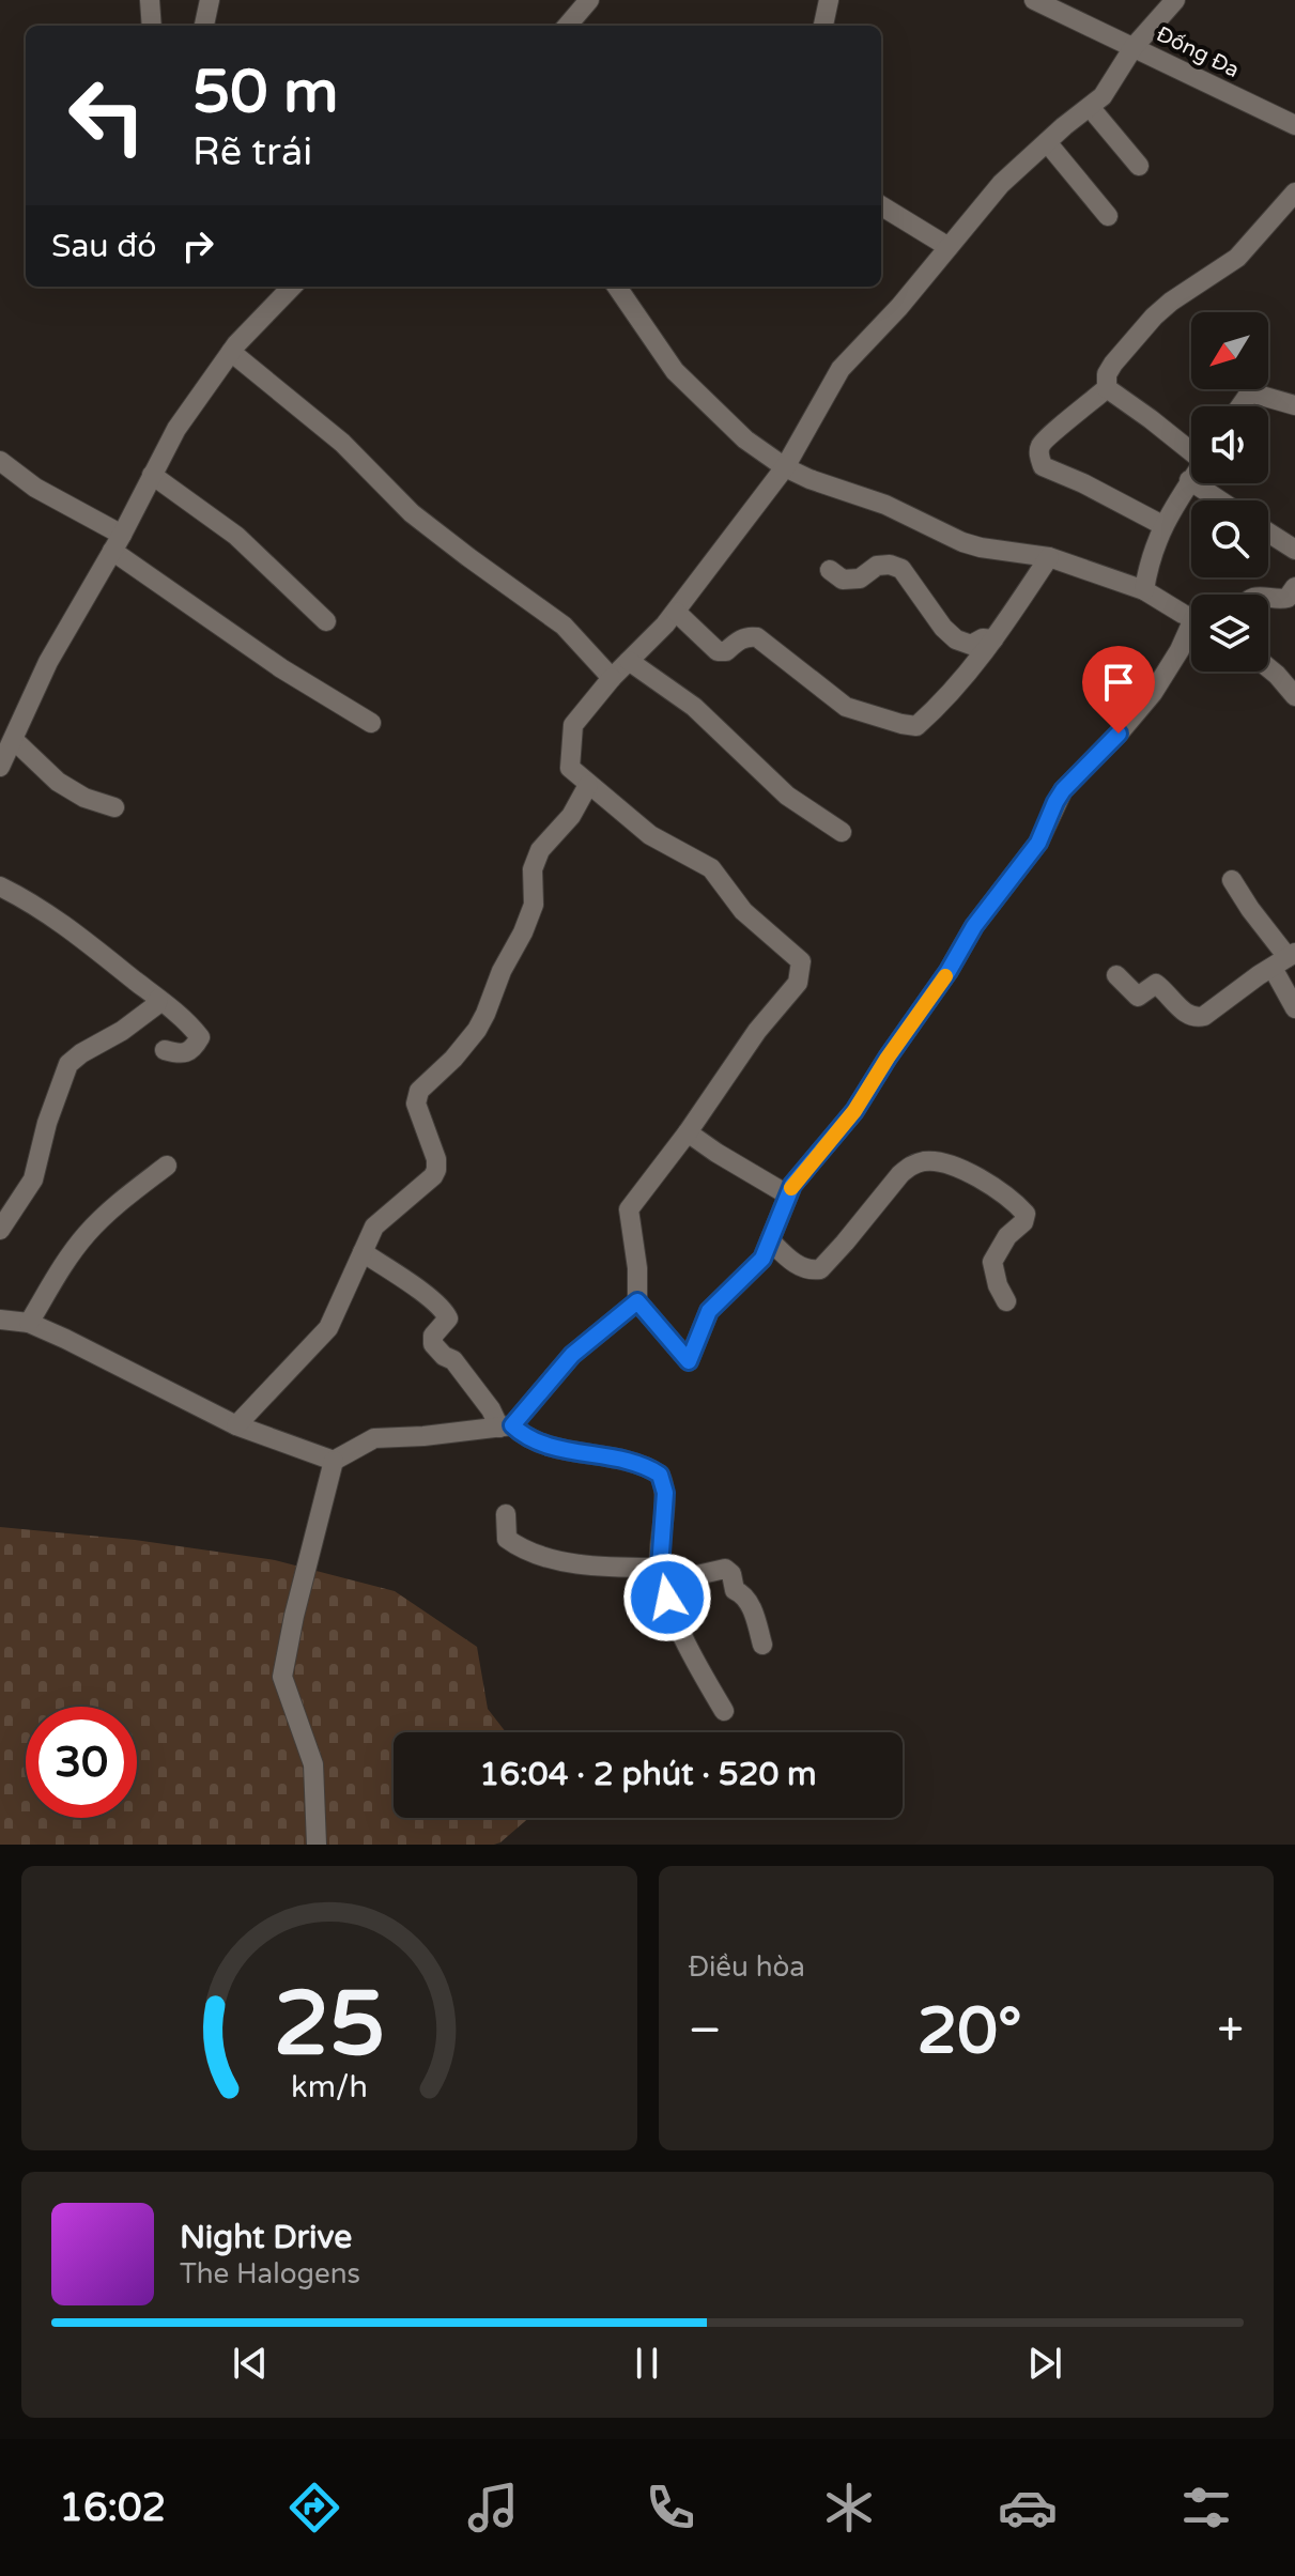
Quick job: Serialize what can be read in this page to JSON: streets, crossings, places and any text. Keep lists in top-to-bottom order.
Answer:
{
  "streets": {
    "street": ["Đống Đa"]
  },
  "north": "bottom left",
  "page": {
    "turn": ["50 m", "Rẽ trái"],
    "then": "Sau đó",
    "limit": "30",
    "trip": "16:04 · 2 phút · 520 m",
    "tile": "Điều hòa",
    "heat": ["−", "20°", "+"],
    "song": ["Night Drive", "The Halogens"],
    "tabs": "16:02",
    "gauge": ["25", "km/h"]
  }
}
